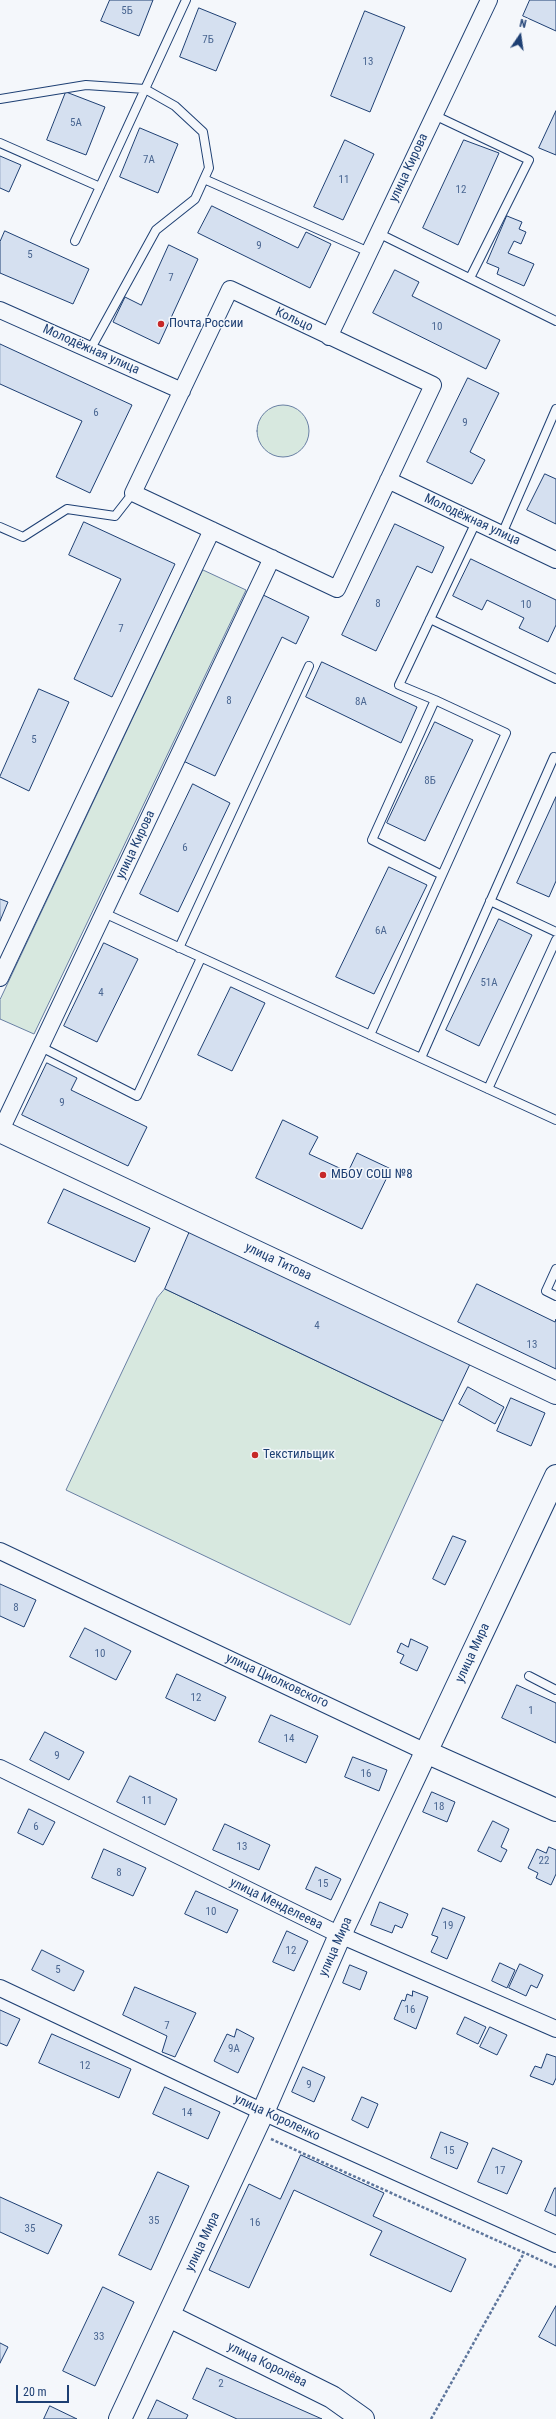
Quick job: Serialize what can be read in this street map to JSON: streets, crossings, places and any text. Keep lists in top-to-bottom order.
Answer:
{
  "streets": {
    "street": [
      "улица Кирова",
      "Кольцо",
      "Молодёжная улица",
      "улица Титова",
      "улица Мира",
      "улица Циолковского",
      "улица Менделеева",
      "улица Короленко",
      "улица Королёва"
    ]
  },
  "crossings": [
    ["улица Кирова", "Кольцо"],
    ["улица Кирова", "улица Титова"],
    ["Кольцо", "Молодёжная улица"],
    ["улица Мира", "улица Циолковского"],
    ["улица Мира", "улица Менделеева"],
    ["улица Мира", "улица Короленко"],
    ["улица Мира", "улица Королёва"]
  ],
  "places": ["Почта России", "МБОУ СОШ №8", "Текстильщик"],
  "house_numbers": [
    "5Б",
    "7Б",
    "13",
    "5А",
    "7А",
    "11",
    "12",
    "9",
    "5",
    "7",
    "10",
    "6",
    "9",
    "8",
    "10",
    "7",
    "8",
    "8А",
    "5",
    "8Б",
    "6",
    "6А",
    "51А",
    "4",
    "9",
    "4",
    "13",
    "8",
    "10",
    "12",
    "1",
    "14",
    "9",
    "16",
    "11",
    "18",
    "6",
    "13",
    "22",
    "8",
    "15",
    "10",
    "19",
    "12",
    "5",
    "16",
    "7",
    "9А",
    "12",
    "9",
    "14",
    "15",
    "17",
    "35",
    "16",
    "35",
    "33",
    "2"
  ],
  "scale_bar": "20 m",
  "north": "top"
}
